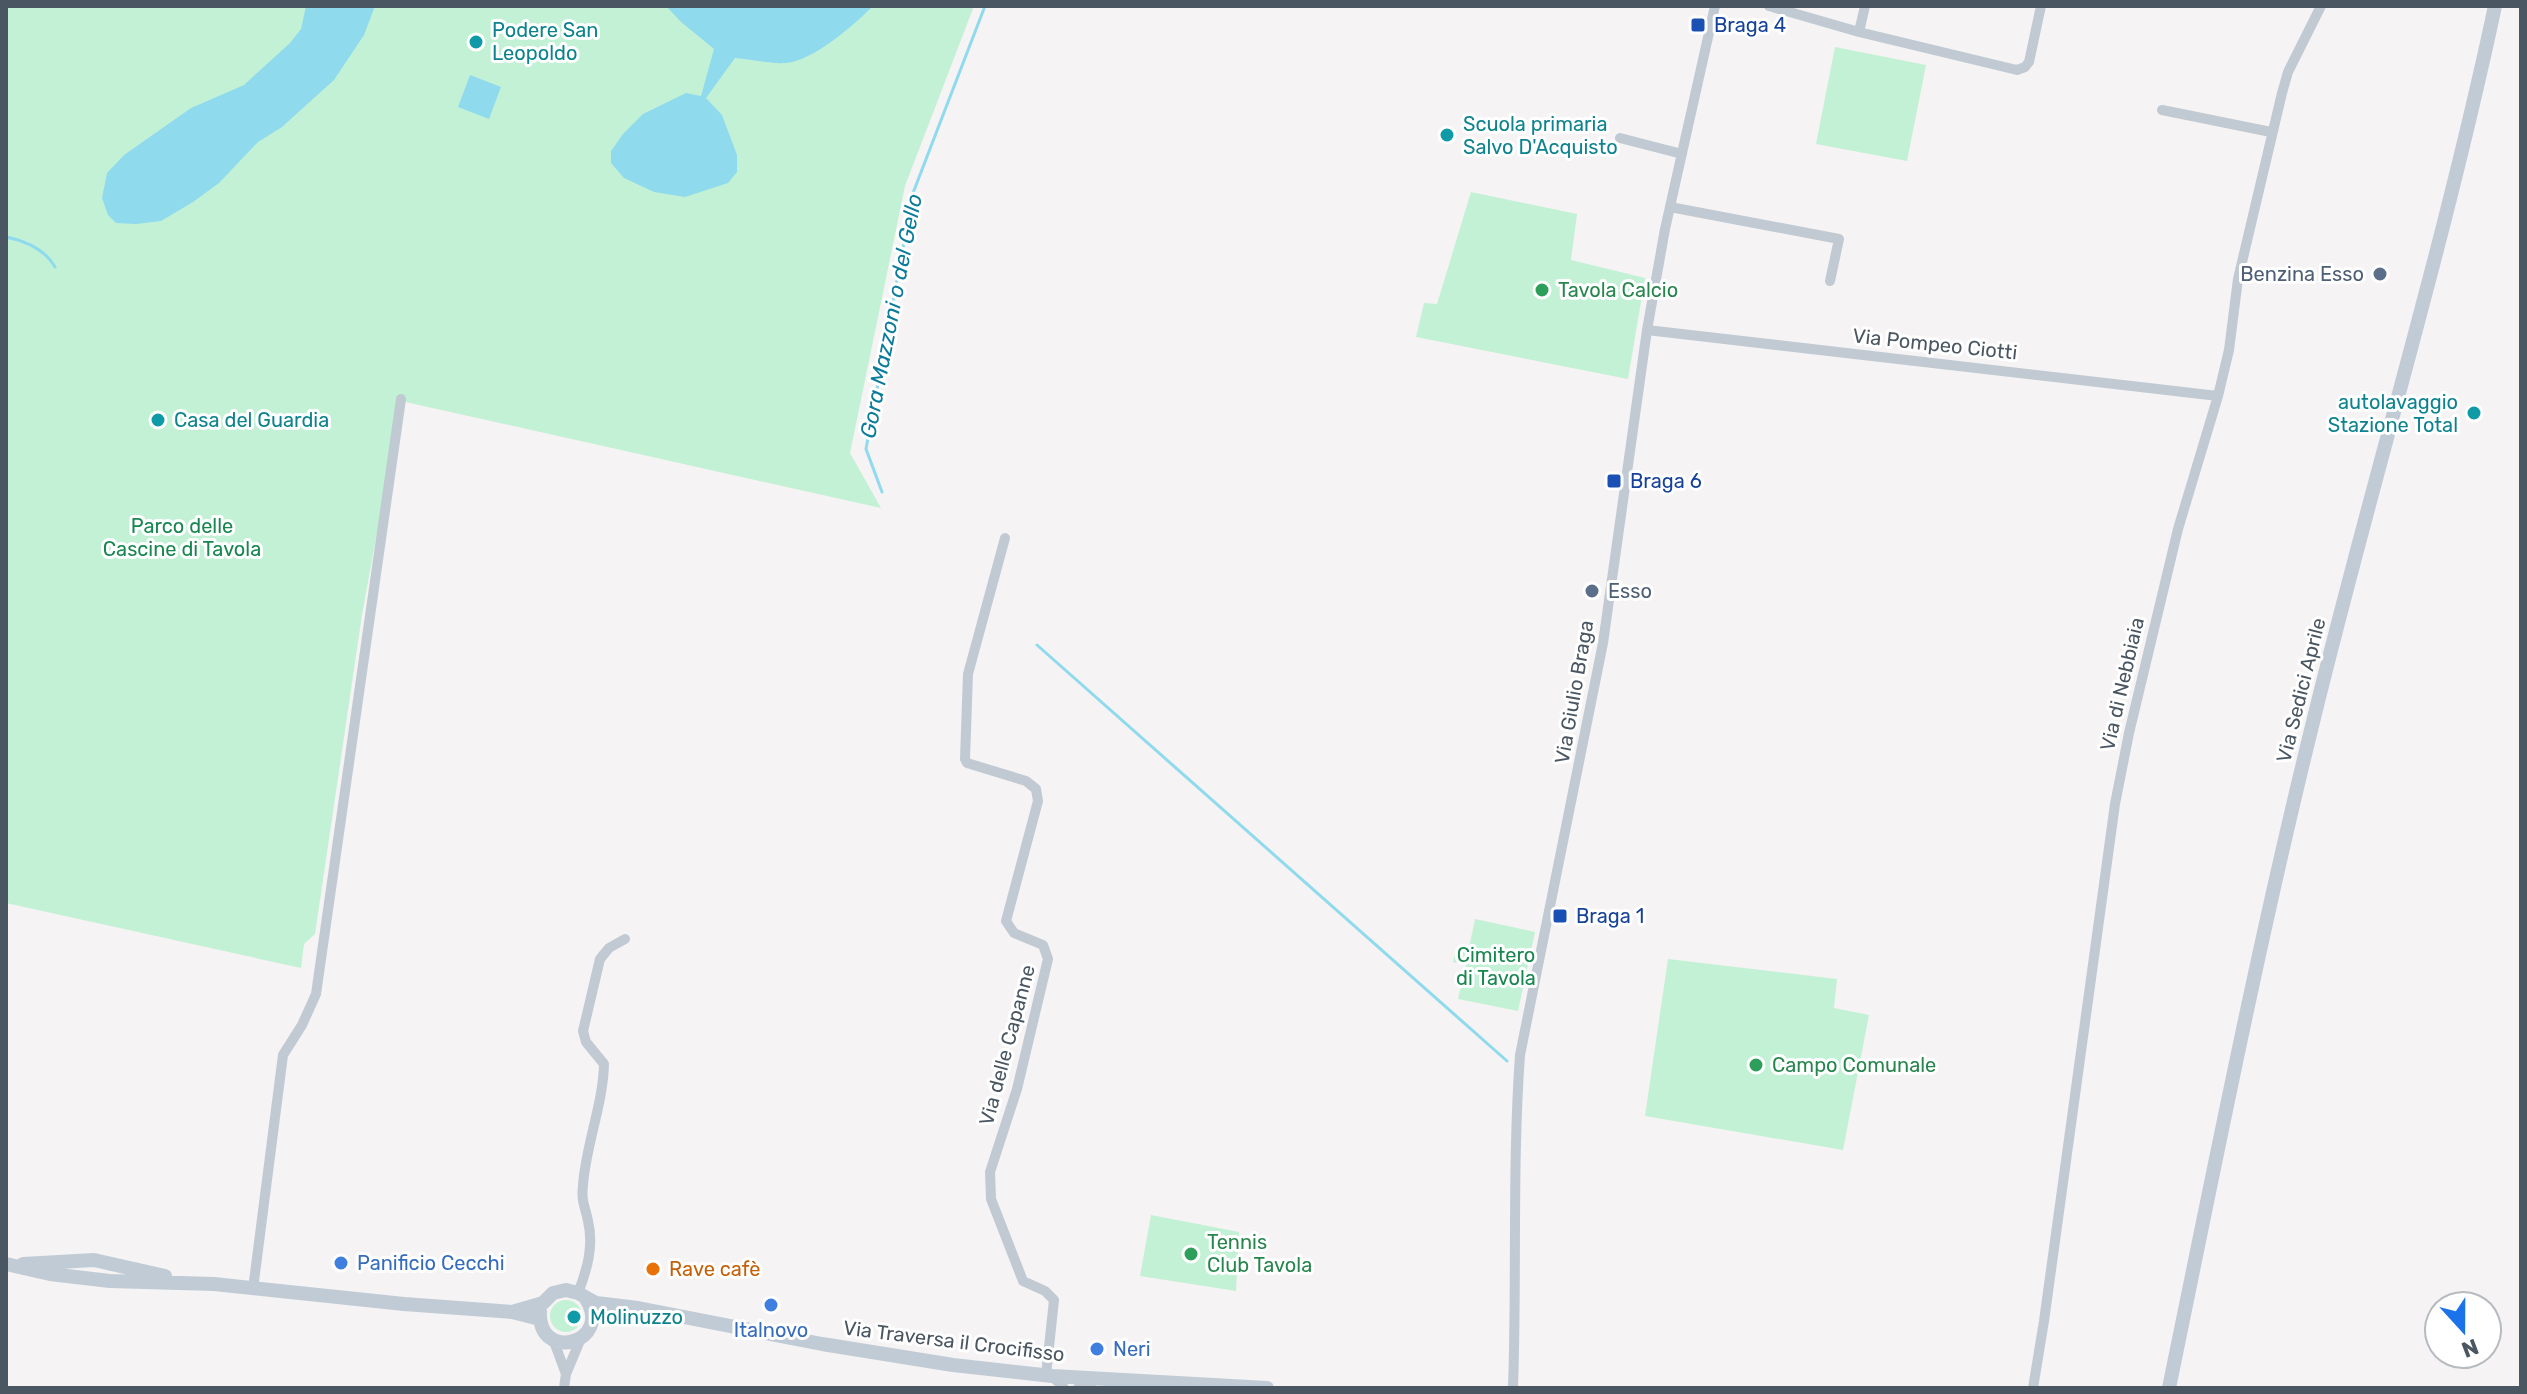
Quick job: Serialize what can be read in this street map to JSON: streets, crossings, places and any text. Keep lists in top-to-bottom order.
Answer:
{
  "streets": {
    "street": [
      "Via Pompeo Ciotti",
      "Via di Nebbiaia",
      "Via Sedici Aprile",
      "Via Giulio Braga",
      "Via delle Capanne",
      "Via Traversa il Crocifisso"
    ]
  },
  "crossings": [
    ["Via Pompeo Ciotti", "Via di Nebbiaia"],
    ["Via Pompeo Ciotti", "Via Giulio Braga"],
    ["Via delle Capanne", "Via Traversa il Crocifisso"]
  ],
  "water": ["Gora Mazzoni o del Gello"],
  "parks": ["Parco delle Cascine di Tavola", "Cimitero di Tavola"],
  "places": {
    "transit": ["Braga 4", "Braga 6", "Braga 1"],
    "other": [
      "Podere San Leopoldo",
      "Scuola primaria Salvo D'Acquisto",
      "Benzina Esso",
      "Tavola Calcio",
      "autolavaggio Stazione Total",
      "Casa del Guardia",
      "Esso",
      "Campo Comunale",
      "Tennis Club Tavola",
      "Panificio Cecchi",
      "Rave cafè",
      "Italnovo",
      "Molinuzzo",
      "Neri"
    ]
  },
  "north": "bottom"
}
